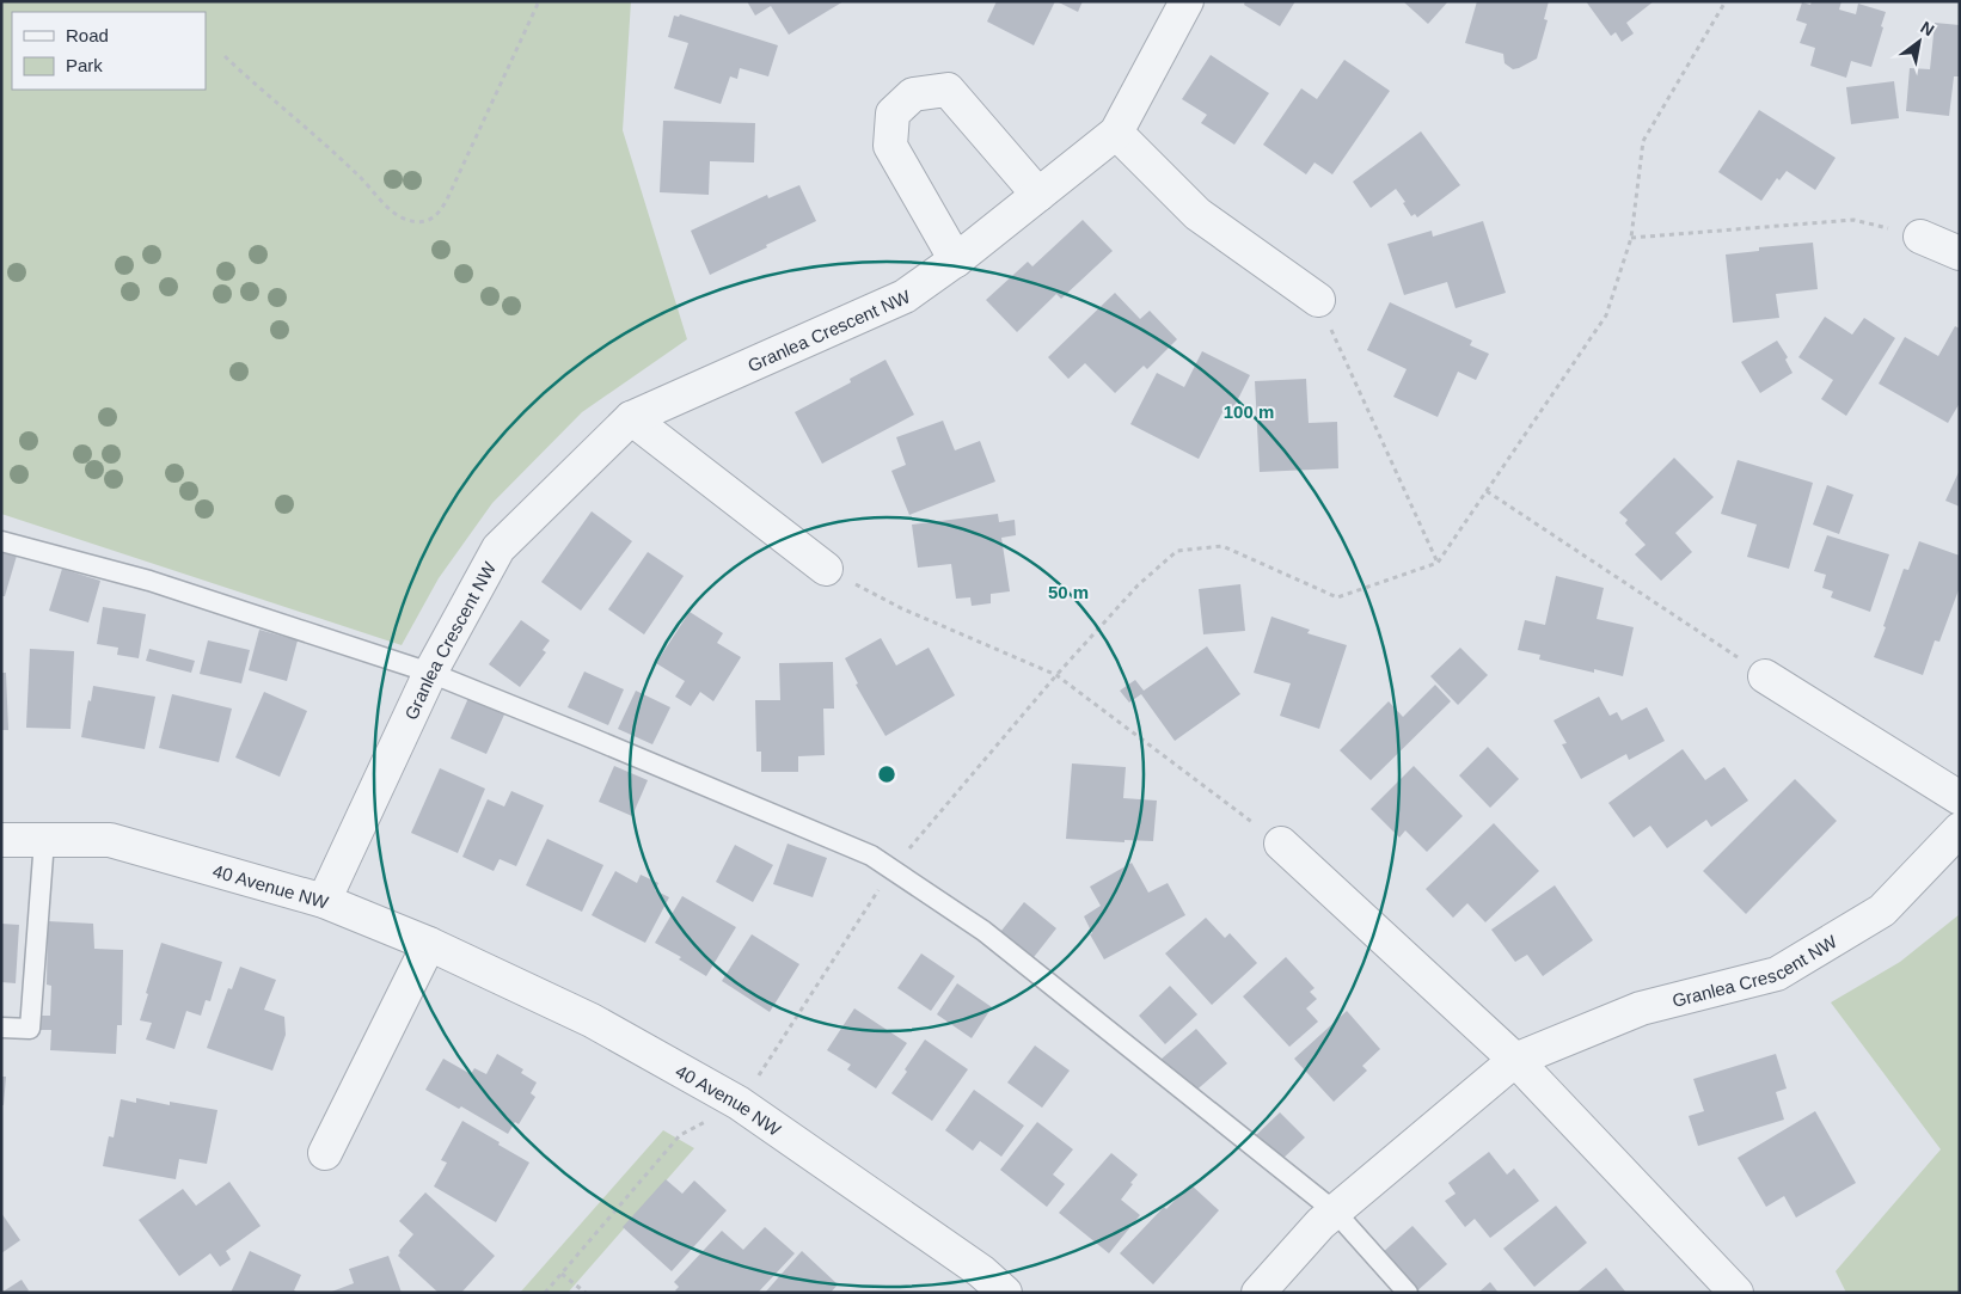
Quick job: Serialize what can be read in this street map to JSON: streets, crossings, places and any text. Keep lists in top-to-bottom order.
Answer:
{
  "streets": {
    "street": ["Granlea Crescent NW", "40 Avenue NW"]
  },
  "crossings": [
    ["Granlea Crescent NW", "40 Avenue NW"]
  ],
  "legend": ["Road", "Park"],
  "north": "top right",
  "rings": ["100 m", "50 m"]
}
